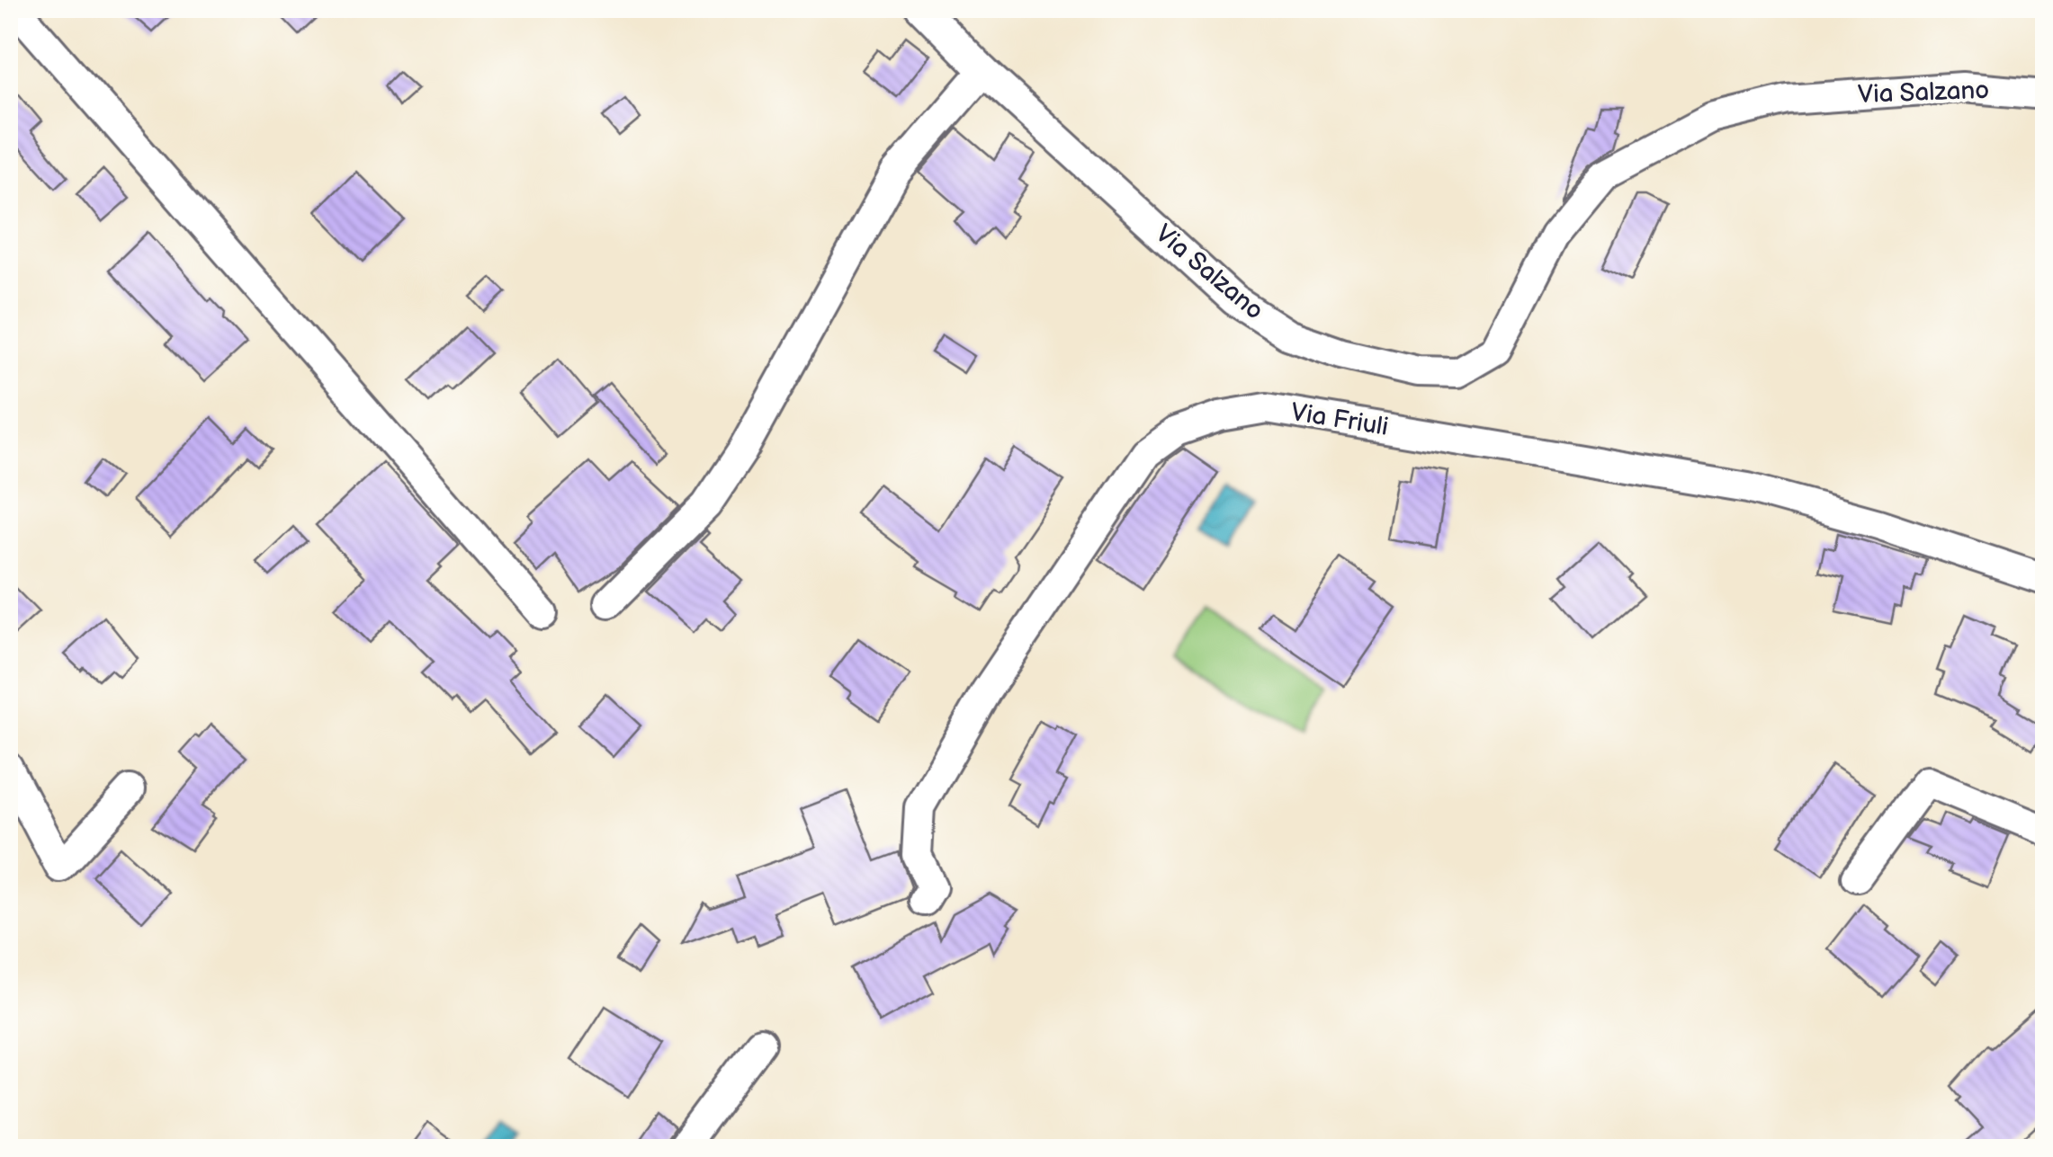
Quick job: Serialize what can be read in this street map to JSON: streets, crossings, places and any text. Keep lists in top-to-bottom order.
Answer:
{
  "streets": {
    "street": ["Via Salzano", "Via Friuli"]
  }
}
